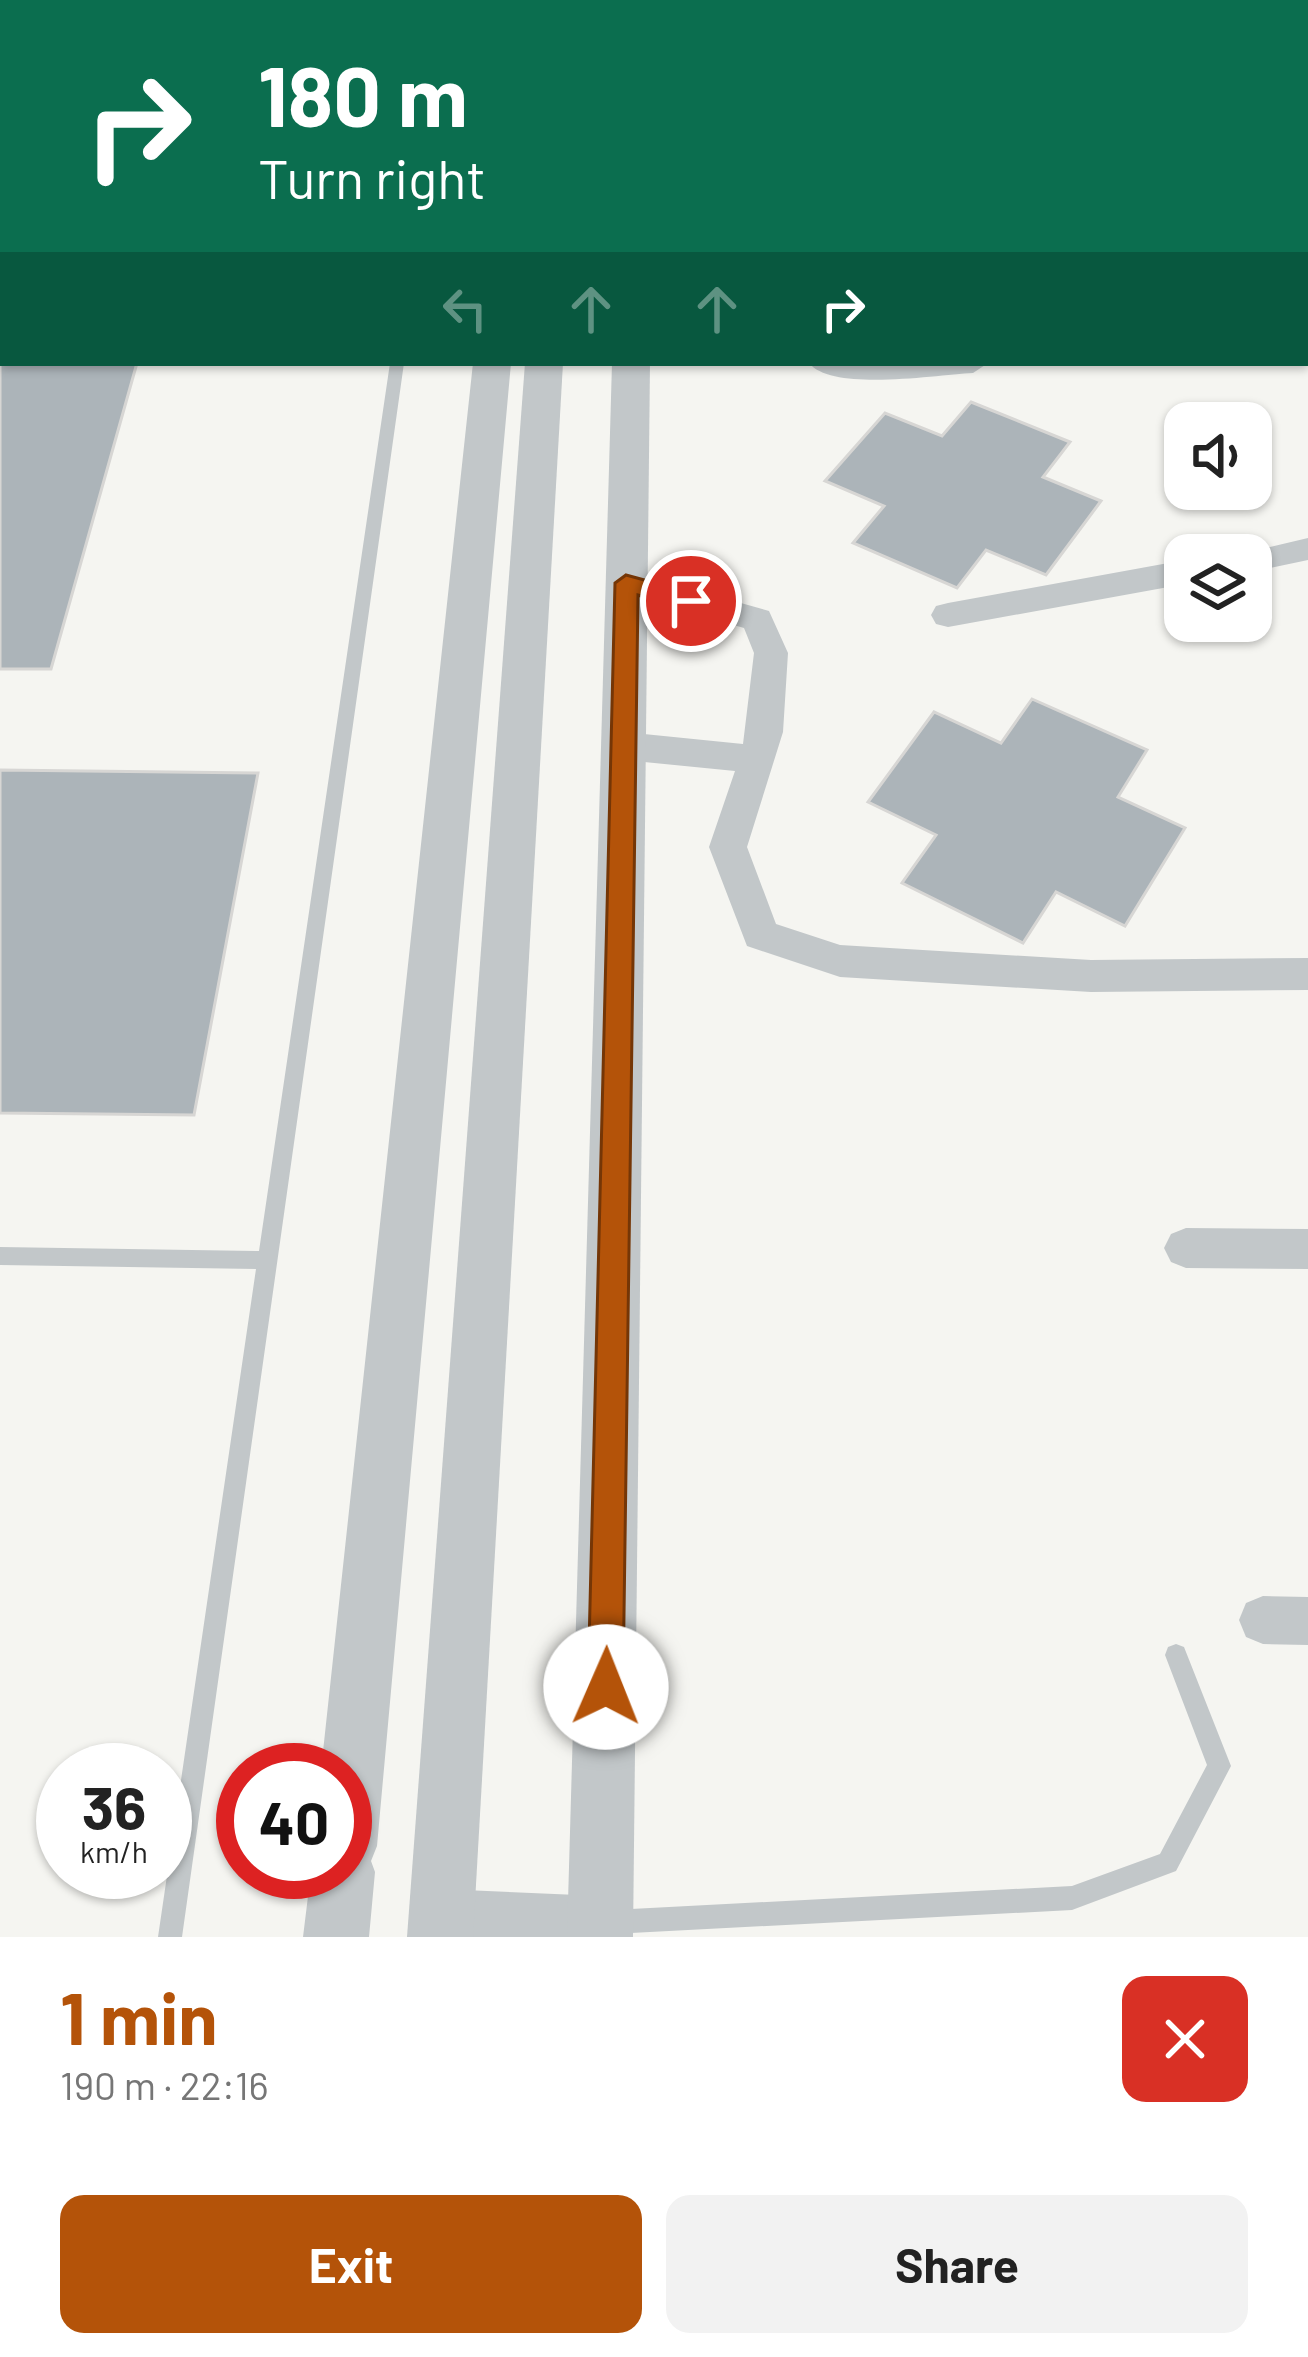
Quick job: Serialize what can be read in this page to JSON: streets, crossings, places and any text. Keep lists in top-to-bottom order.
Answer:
{
  "page": {
    "turn": ["180 m", "Turn right"],
    "speed": "36 km/h",
    "limit": "40",
    "heading": ["1 min", "190 m · 22:16"],
    "buttons": ["Exit", "Share"]
  }
}
